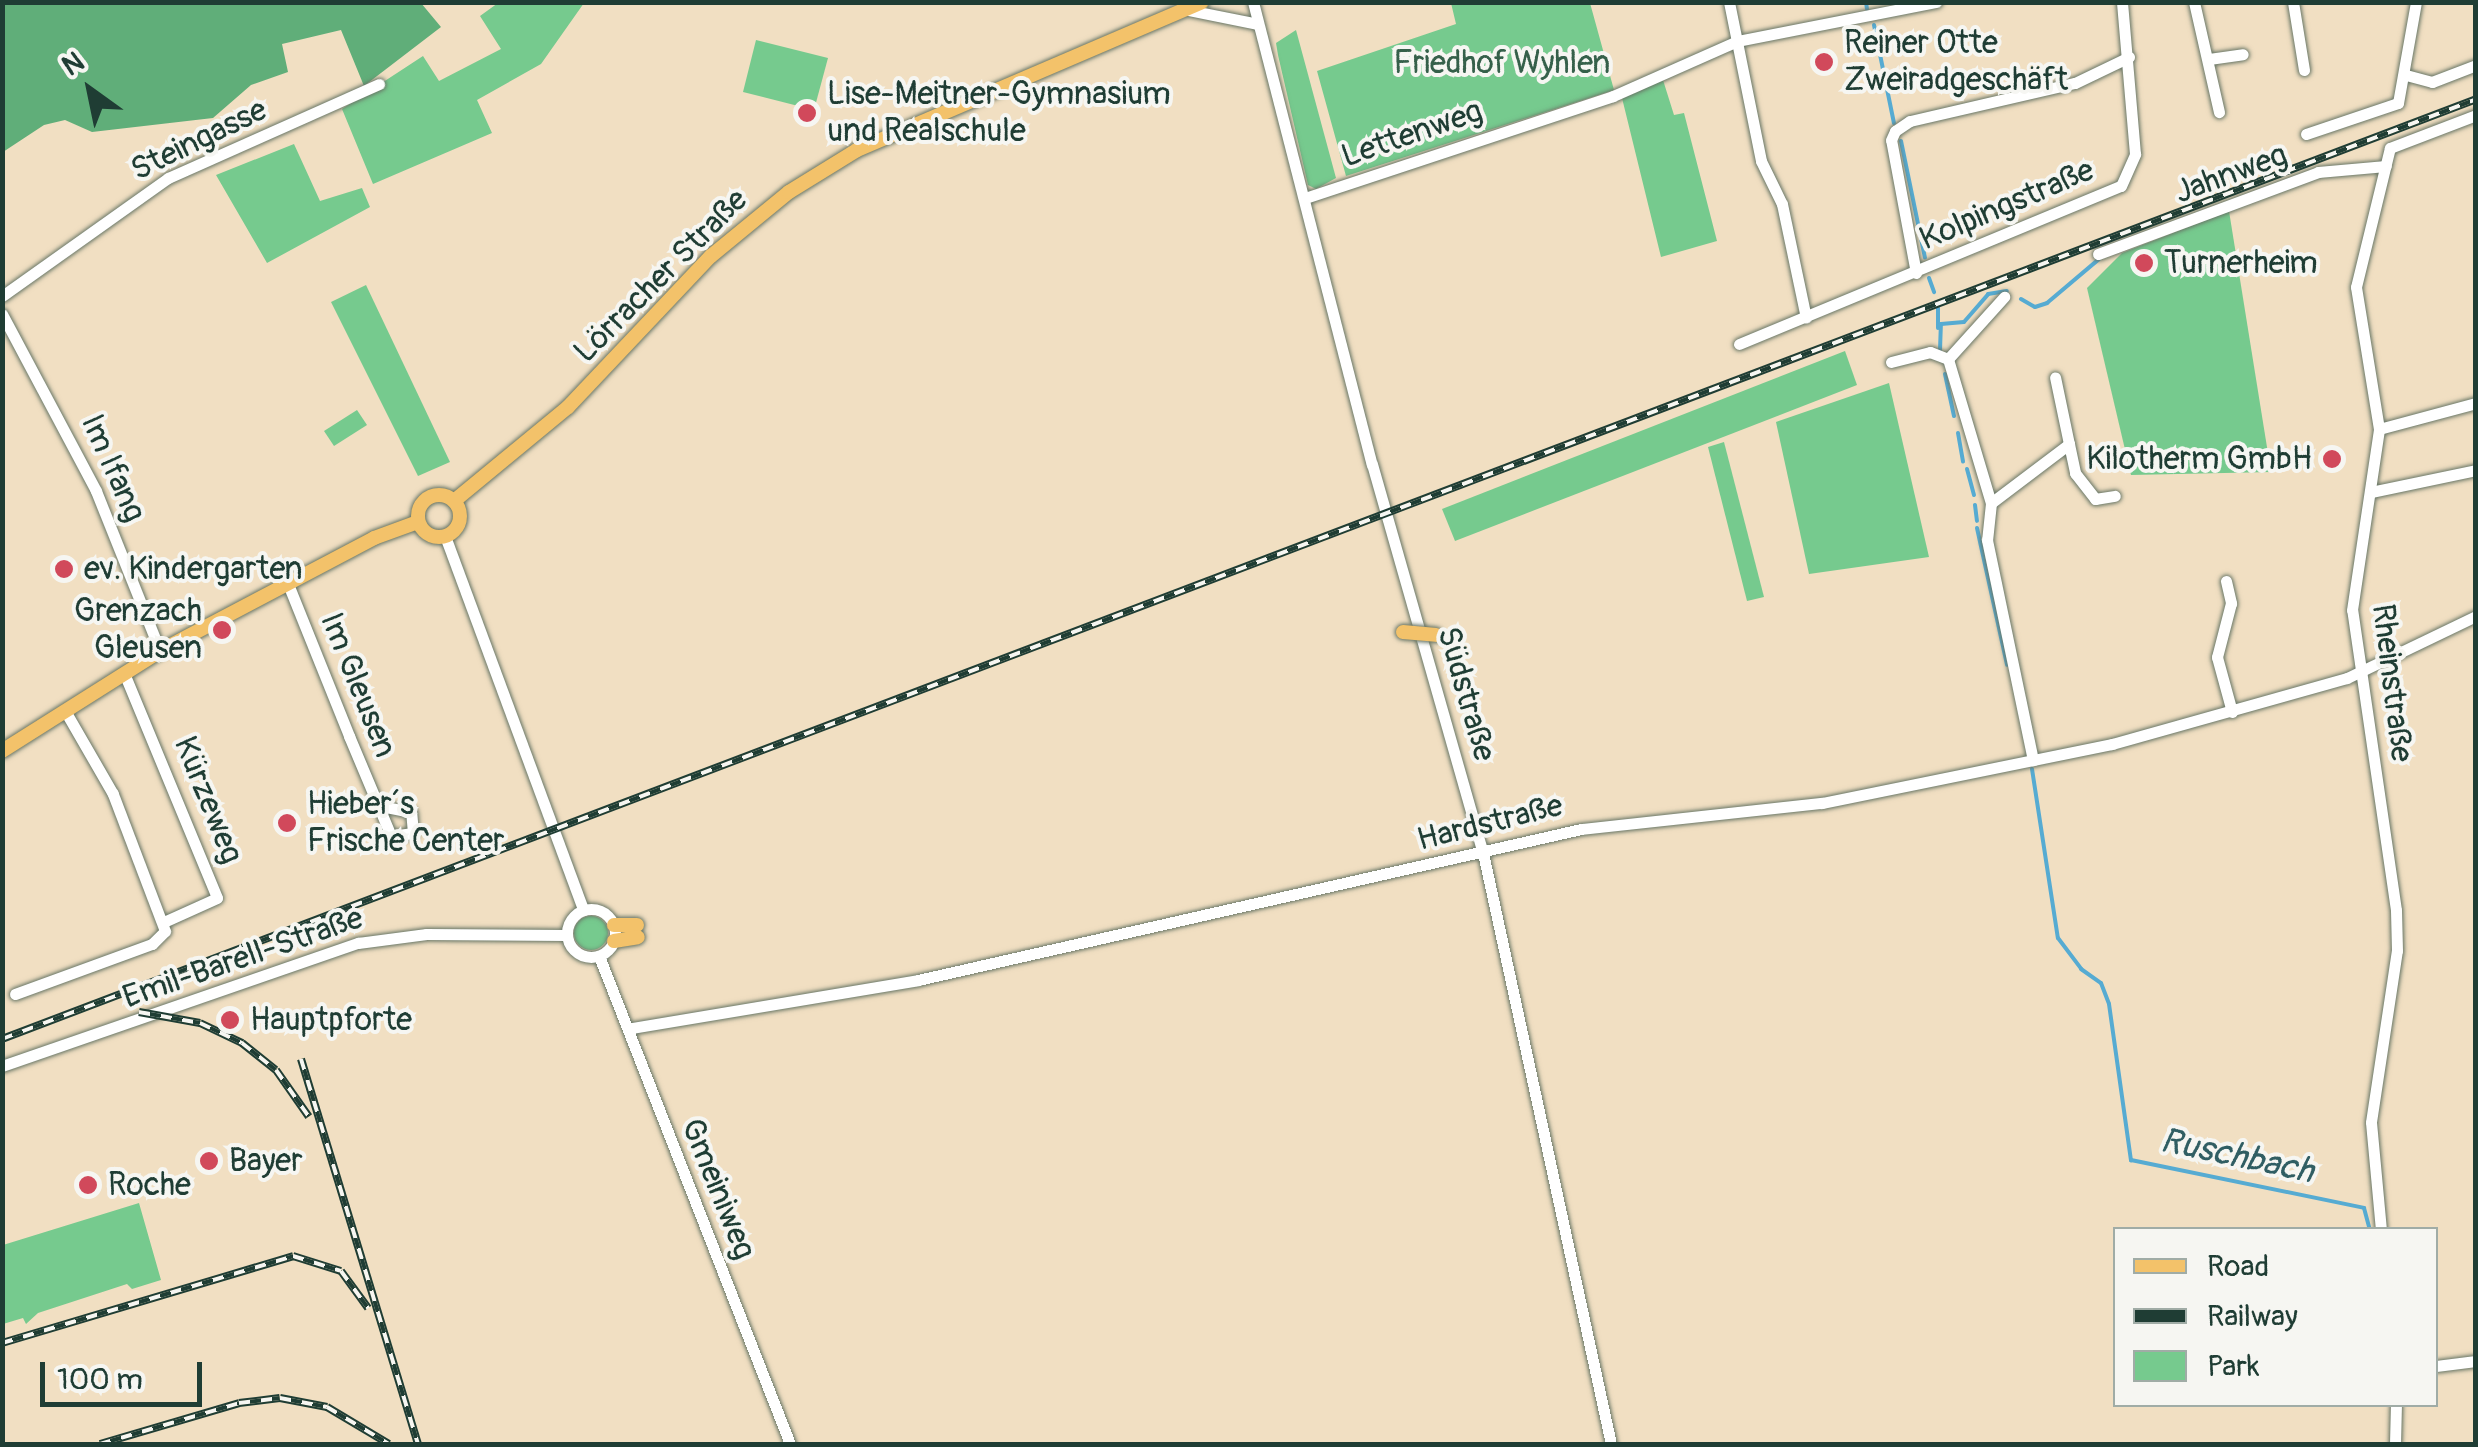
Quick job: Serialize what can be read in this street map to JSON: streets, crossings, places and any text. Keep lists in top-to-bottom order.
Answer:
{
  "streets": {
    "main road": ["Lörracher Straße"],
    "street": [
      "Lettenweg",
      "Steingasse",
      "Jahnweg",
      "Kolpingstraße",
      "Im Ifang",
      "Rheinstraße",
      "Im Gleusen",
      "Südstraße",
      "Kürzeweg",
      "Hardstraße",
      "Emil-Barell-Straße",
      "Gmeiniweg"
    ]
  },
  "crossings": [
    ["Lettenweg", "Südstraße"],
    ["Jahnweg", "Rheinstraße"],
    ["Rheinstraße", "Hardstraße"],
    ["Südstraße", "Hardstraße"],
    ["Hardstraße", "Gmeiniweg"],
    ["Emil-Barell-Straße", "Gmeiniweg"]
  ],
  "water": ["Ruschbach"],
  "parks": ["Friedhof Wyhlen"],
  "places": [
    "Reiner Otte Zweiradgeschäft",
    "Lise-Meitner-Gymnasium und Realschule",
    "Turnerheim",
    "Kilotherm GmbH",
    "ev. Kindergarten",
    "Grenzach Gleusen",
    "Hieber´s Frische Center",
    "Hauptpforte",
    "Bayer",
    "Roche"
  ],
  "legend": ["Road", "Railway", "Park"],
  "scale_bar": "100 m",
  "north": "top left"
}
